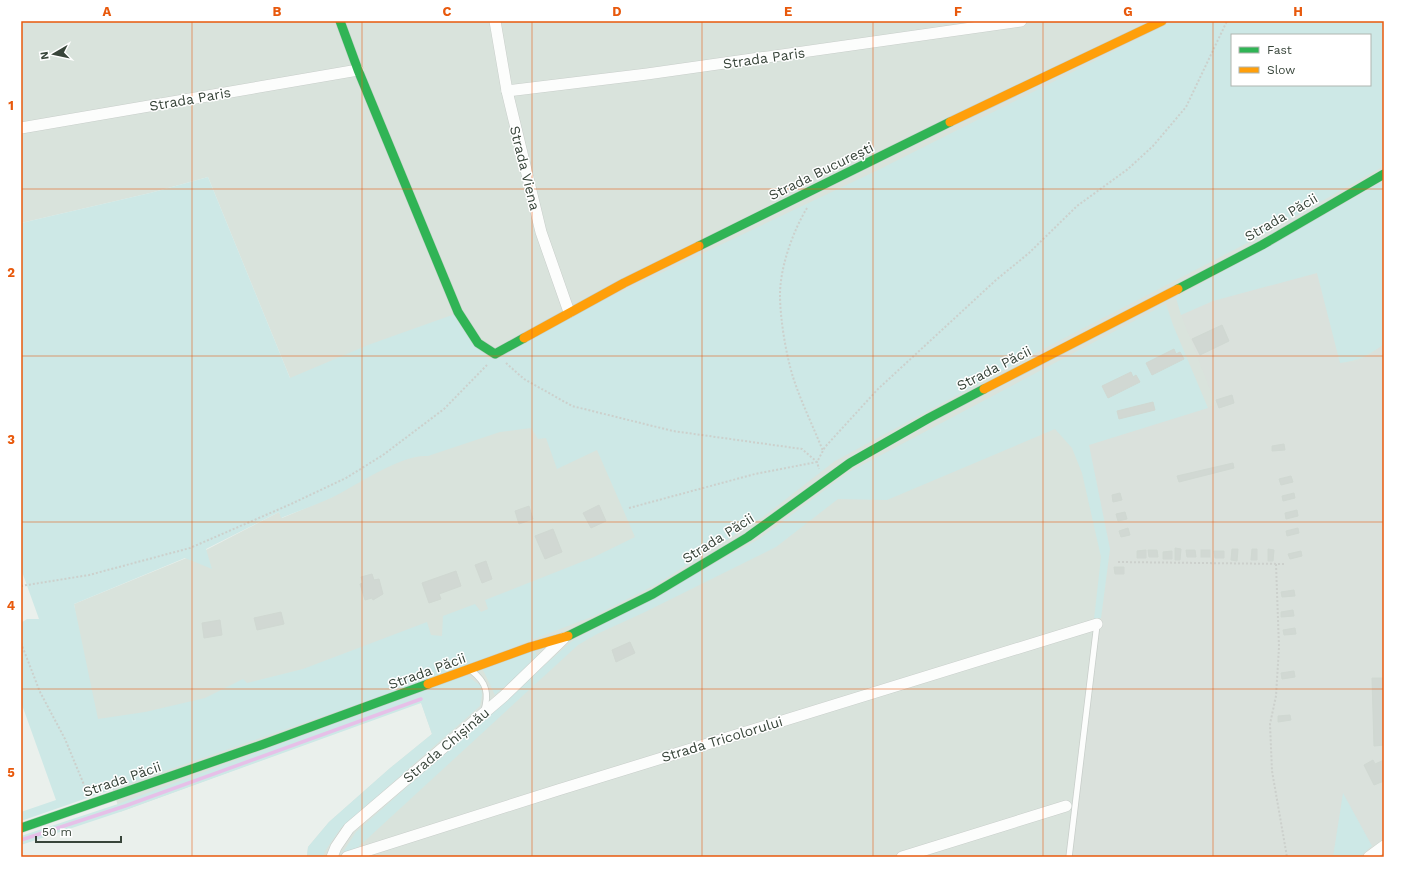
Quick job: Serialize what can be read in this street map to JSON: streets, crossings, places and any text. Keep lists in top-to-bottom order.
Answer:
{
  "streets": {
    "street": [
      "Strada Paris",
      "Strada Viena",
      "Strada București",
      "Strada Păcii",
      "Strada Tricolorului",
      "Strada Chișinău"
    ]
  },
  "crossings": [
    ["Strada Paris", "Strada Viena"],
    ["Strada Viena", "Strada București"],
    ["Strada Păcii", "Strada Chișinău"]
  ],
  "legend": ["Fast", "Slow"],
  "scale_bar": "50 m",
  "north": "left",
  "grid": {
    "columns": [
      "A",
      "B",
      "C",
      "D",
      "E",
      "F",
      "G",
      "H"
    ],
    "rows": [
      "1",
      "2",
      "3",
      "4",
      "5"
    ]
  }
}
